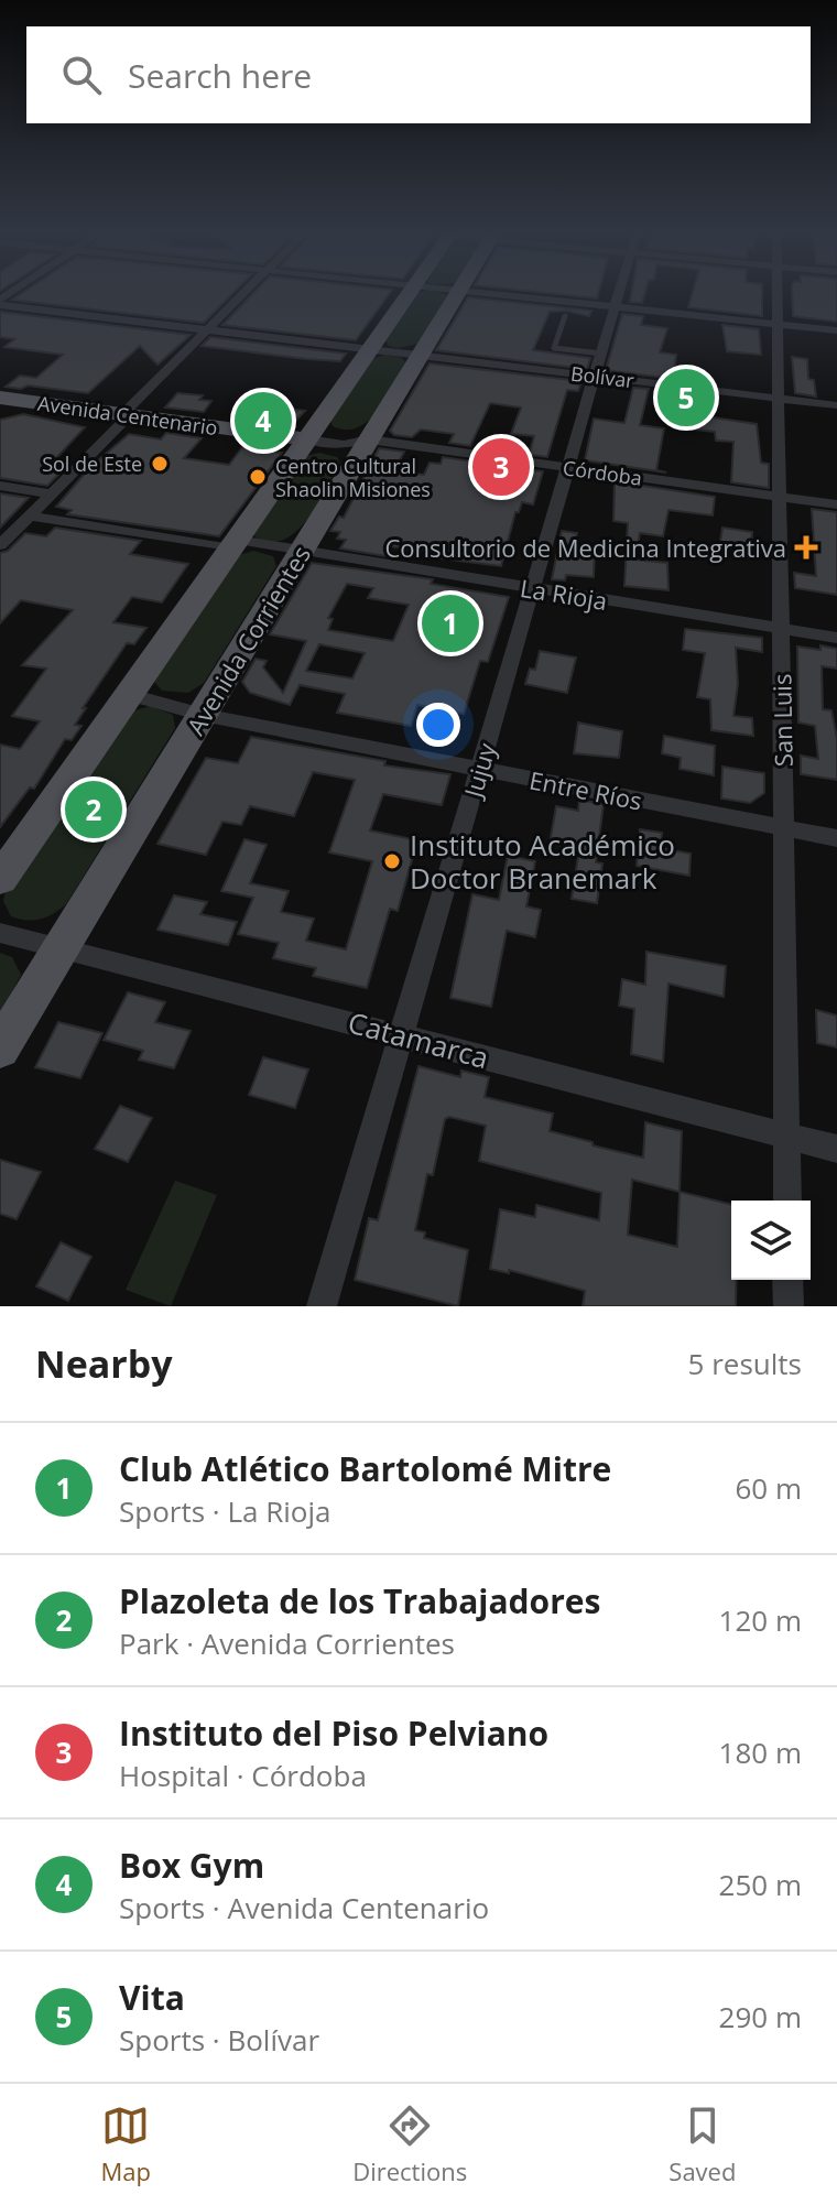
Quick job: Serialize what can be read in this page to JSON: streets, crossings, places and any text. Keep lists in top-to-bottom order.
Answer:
{
  "streets": {
    "main road": ["Avenida Centenario", "Avenida Corrientes"],
    "street": [
      "Bolívar",
      "Córdoba",
      "La Rioja",
      "San Luis",
      "Jujuy",
      "Entre Ríos",
      "Catamarca"
    ]
  },
  "crossings": [
    ["Bolívar", "Avenida Corrientes"],
    ["Bolívar", "San Luis"],
    ["Bolívar", "Jujuy"],
    ["Avenida Centenario", "Córdoba"],
    ["Córdoba", "Avenida Corrientes"],
    ["Córdoba", "San Luis"],
    ["Córdoba", "Jujuy"],
    ["La Rioja", "Avenida Corrientes"],
    ["La Rioja", "San Luis"],
    ["La Rioja", "Jujuy"],
    ["Avenida Corrientes", "Entre Ríos"],
    ["Avenida Corrientes", "Catamarca"],
    ["San Luis", "Entre Ríos"],
    ["San Luis", "Catamarca"],
    ["Jujuy", "Entre Ríos"],
    ["Jujuy", "Catamarca"]
  ],
  "places": {
    "other": ["Sol de Este", "Centro Cultural Shaolin Misiones", "Instituto Académico Doctor Branemark"],
    "health": ["Consultorio de Medicina Integrativa"]
  },
  "page": {
    "search": "Search here",
    "pins": [
      "5",
      "4",
      "3",
      "1",
      "2"
    ],
    "heading": ["Nearby", "5 results"],
    "list": [
      {
        "mark": "1",
        "name": "Club Atlético Bartolomé Mitre",
        "note": "Sports · La Rioja",
        "value": "60 m"
      },
      {
        "mark": "2",
        "name": "Plazoleta de los Trabajadores",
        "note": "Park · Avenida Corrientes",
        "value": "120 m"
      },
      {
        "mark": "3",
        "name": "Instituto del Piso Pelviano",
        "note": "Hospital · Córdoba",
        "value": "180 m"
      },
      {
        "mark": "4",
        "name": "Box Gym",
        "note": "Sports · Avenida Centenario",
        "value": "250 m"
      },
      {
        "mark": "5",
        "name": "Vita",
        "note": "Sports · Bolívar",
        "value": "290 m"
      }
    ],
    "nav": ["Map", "Directions", "Saved"]
  }
}
